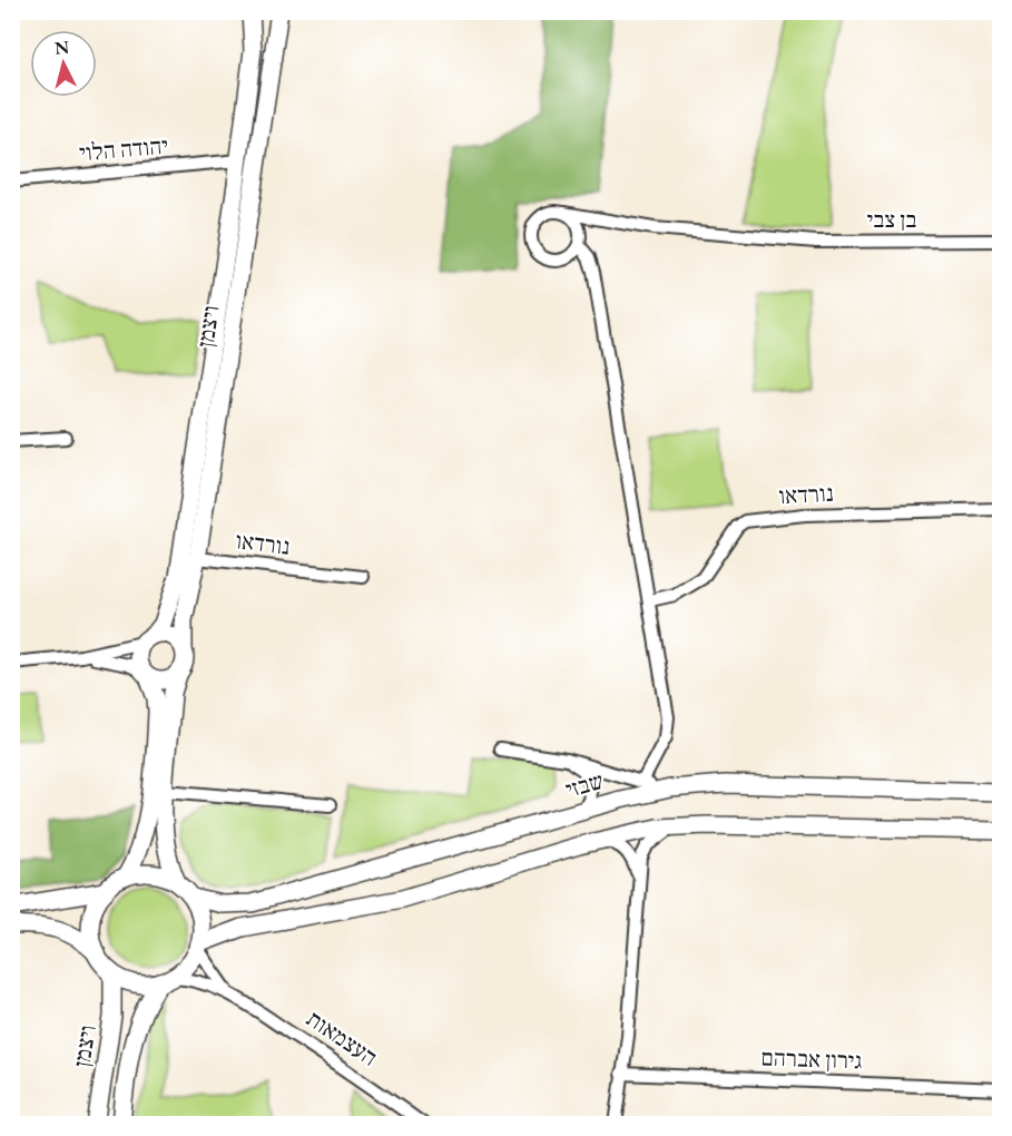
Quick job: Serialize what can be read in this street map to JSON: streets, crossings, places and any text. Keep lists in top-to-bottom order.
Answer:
{
  "streets": {
    "street": [
      "יהודה הלוי",
      "בן צבי",
      "ויצמן",
      "נורדאו",
      "שבזי",
      "העצמאות",
      "גירון אברהם"
    ]
  },
  "crossings": [
    ["יהודה הלוי", "ויצמן"],
    ["ויצמן", "נורדאו"],
    ["ויצמן", "שבזי"],
    ["ויצמן", "העצמאות"],
    ["שבזי", "העצמאות"]
  ],
  "north": "top"
}
